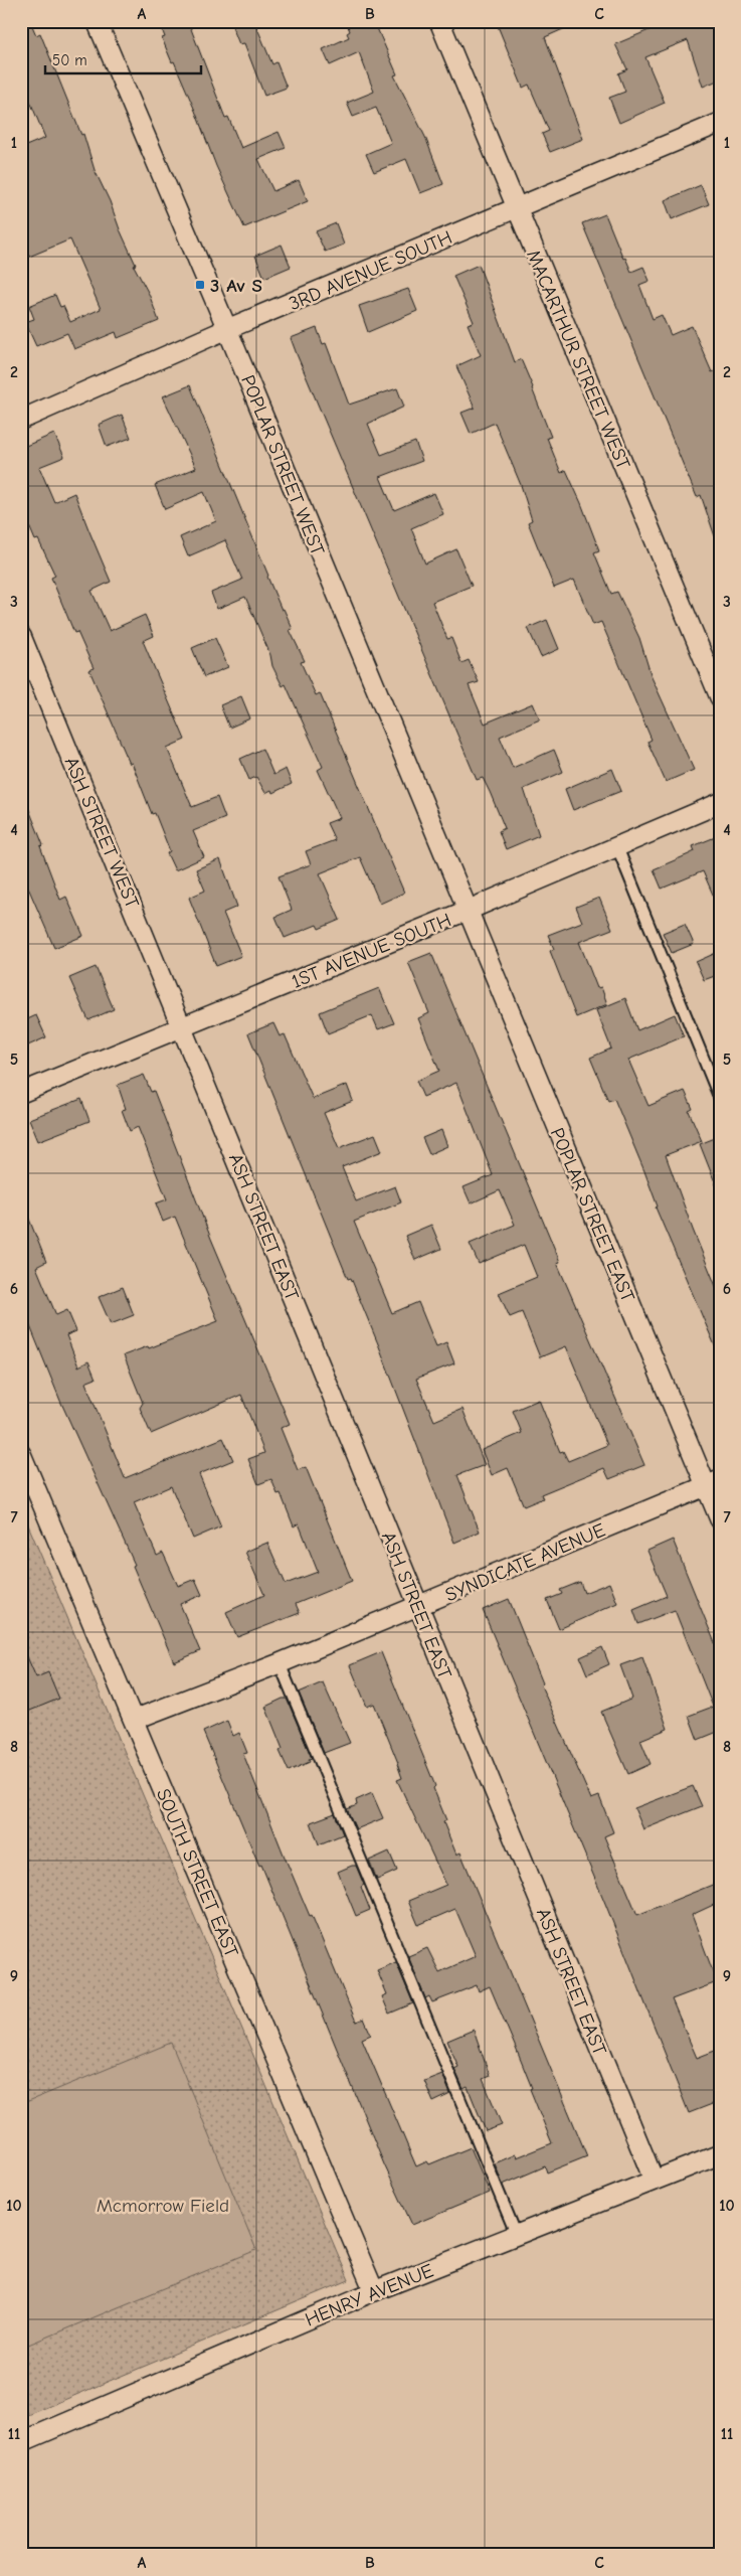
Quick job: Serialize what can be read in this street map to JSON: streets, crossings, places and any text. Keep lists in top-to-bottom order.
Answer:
{
  "streets": {
    "street": [
      "3RD AVENUE SOUTH",
      "MACARTHUR STREET WEST",
      "POPLAR STREET WEST",
      "ASH STREET WEST",
      "1ST AVENUE SOUTH",
      "POPLAR STREET EAST",
      "ASH STREET EAST",
      "SYNDICATE AVENUE",
      "SOUTH STREET EAST",
      "HENRY AVENUE"
    ]
  },
  "crossings": [
    ["3RD AVENUE SOUTH", "MACARTHUR STREET WEST"],
    ["3RD AVENUE SOUTH", "POPLAR STREET WEST"],
    ["POPLAR STREET WEST", "1ST AVENUE SOUTH"],
    ["POPLAR STREET WEST", "POPLAR STREET EAST"],
    ["ASH STREET WEST", "1ST AVENUE SOUTH"],
    ["ASH STREET WEST", "ASH STREET EAST"],
    ["1ST AVENUE SOUTH", "POPLAR STREET EAST"],
    ["1ST AVENUE SOUTH", "ASH STREET EAST"],
    ["POPLAR STREET EAST", "SYNDICATE AVENUE"],
    ["ASH STREET EAST", "SYNDICATE AVENUE"],
    ["ASH STREET EAST", "HENRY AVENUE"],
    ["SYNDICATE AVENUE", "SOUTH STREET EAST"],
    ["SOUTH STREET EAST", "HENRY AVENUE"]
  ],
  "parks": ["Mcmorrow Field"],
  "places": {
    "transit": ["3 Av S"]
  },
  "scale_bar": "50 m",
  "grid": {
    "columns": ["A", "B", "C"],
    "rows": [
      "1",
      "2",
      "3",
      "4",
      "5",
      "6",
      "7",
      "8",
      "9",
      "10",
      "11"
    ]
  }
}
